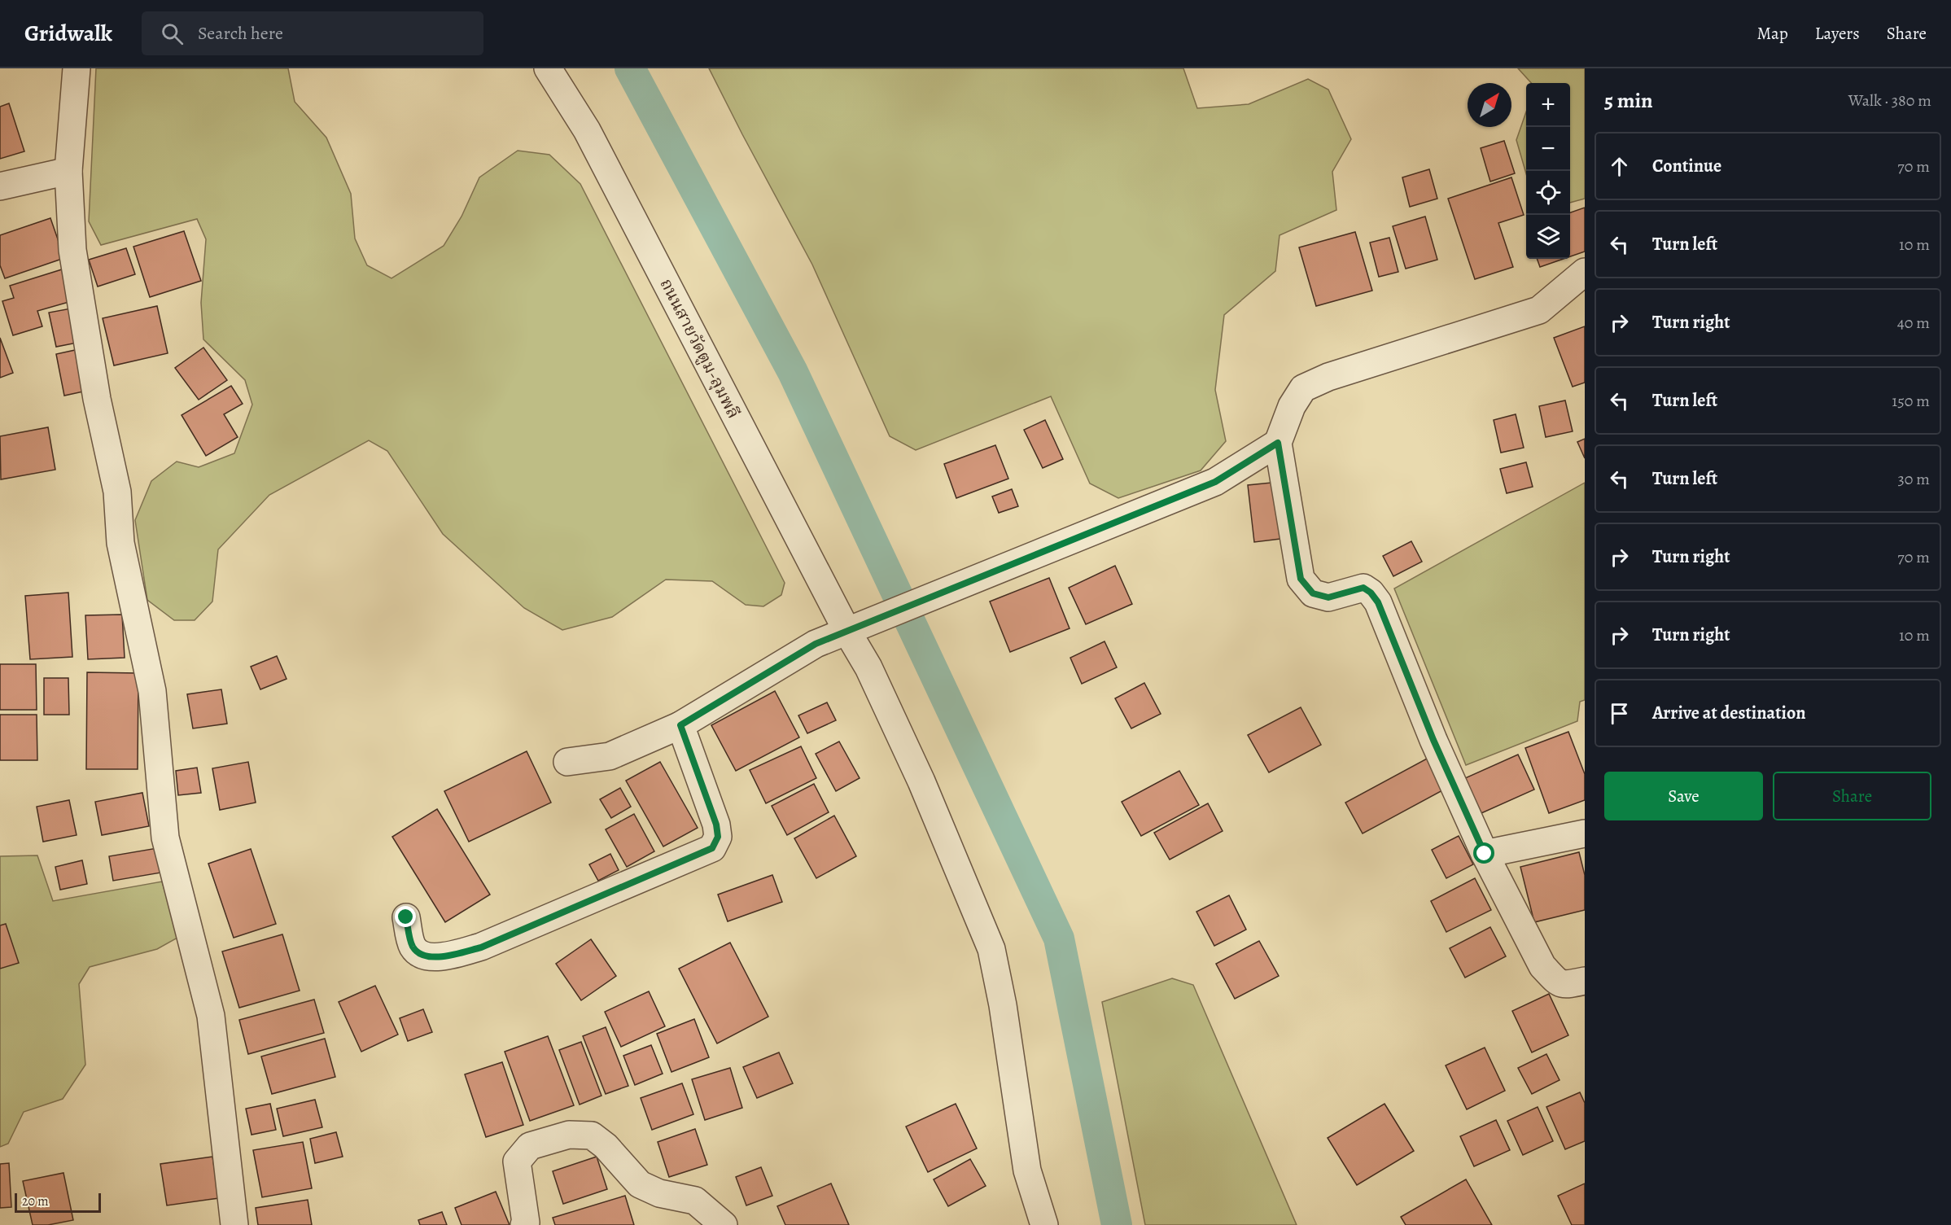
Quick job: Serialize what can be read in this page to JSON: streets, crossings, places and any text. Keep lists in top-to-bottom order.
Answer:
{
  "streets": {
    "street": ["ถนนสายวัดตูม-ลุมพลี"]
  },
  "scale_bar": "20 m",
  "north": "top right",
  "page": {
    "header": "Gridwalk",
    "search": "Search here",
    "nav": ["Map", "Layers", "Share"],
    "heading": ["5 min", "Walk · 380 m"],
    "map_buttons": ["+", "−"],
    "list": [
      ["Continue", "70 m"],
      ["Turn left", "10 m"],
      ["Turn right", "40 m"],
      ["Turn left", "150 m"],
      ["Turn left", "30 m"],
      ["Turn right", "70 m"],
      ["Turn right", "10 m"],
      "Arrive at destination"
    ],
    "buttons": ["Save", "Share"],
    "scale": "20 m"
  }
}
